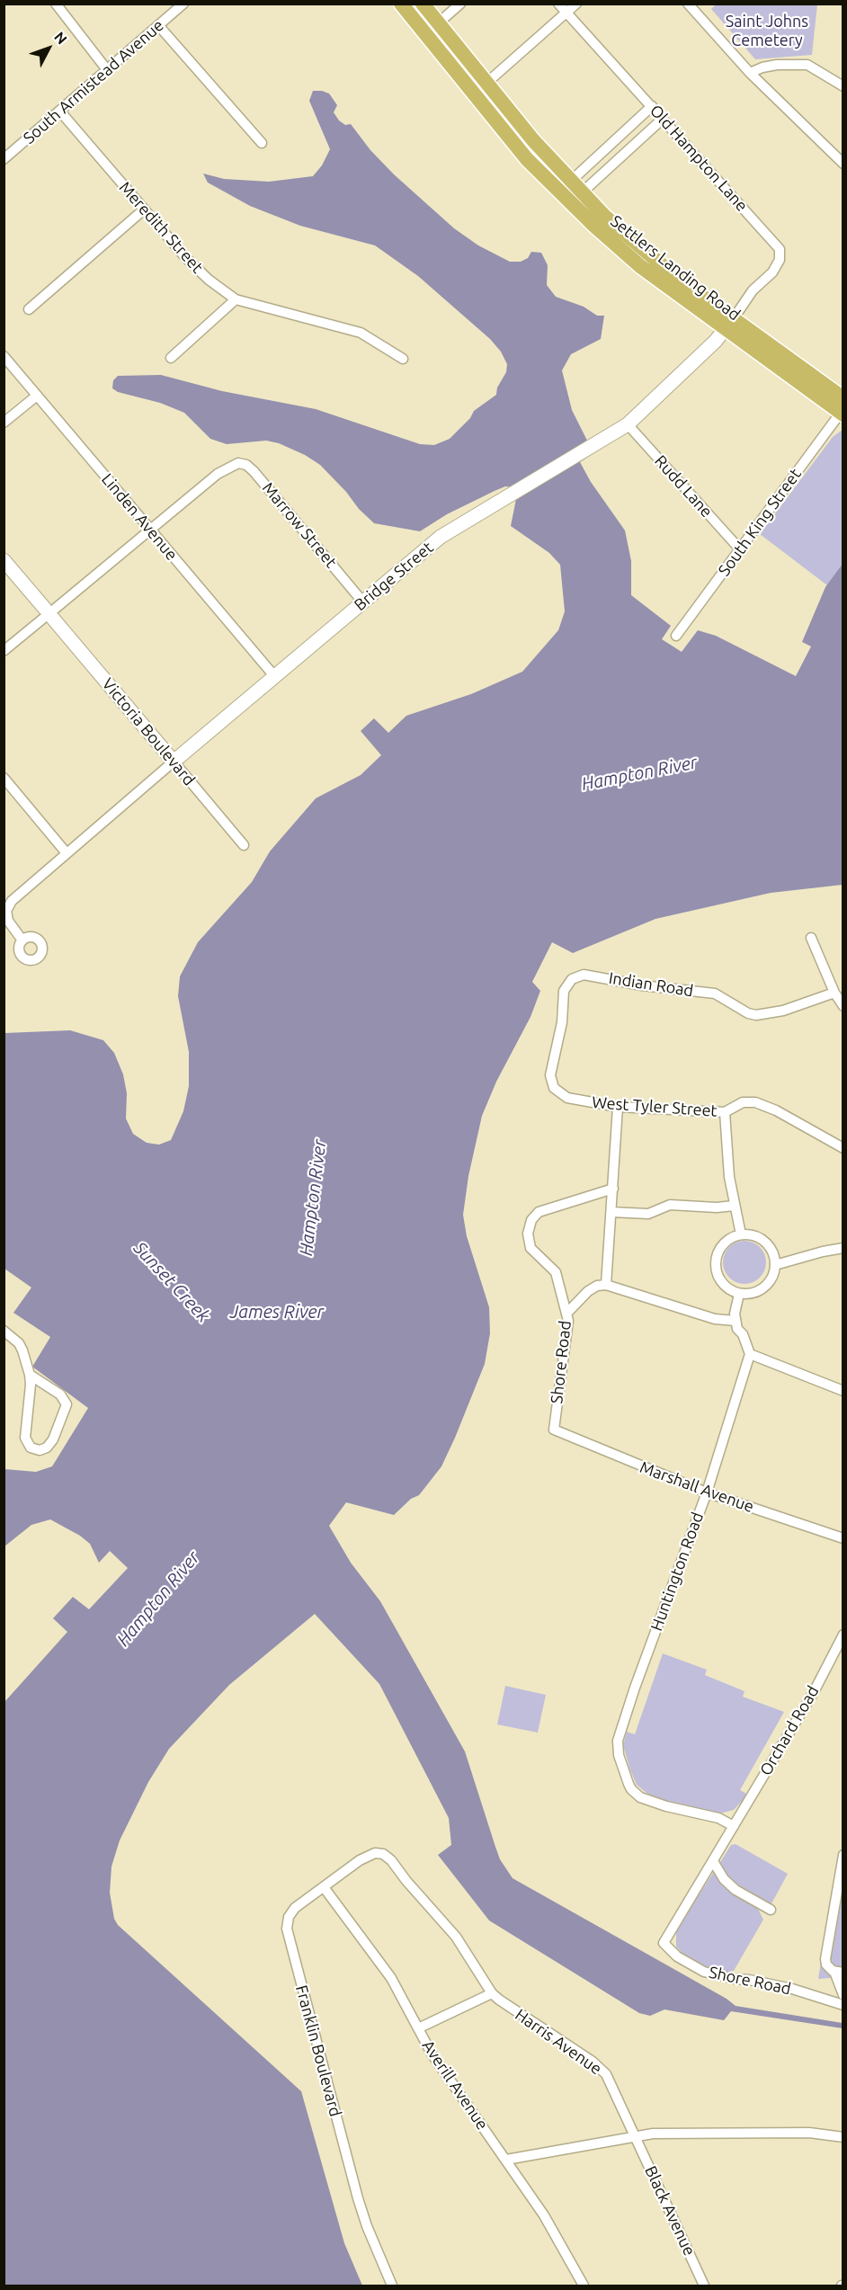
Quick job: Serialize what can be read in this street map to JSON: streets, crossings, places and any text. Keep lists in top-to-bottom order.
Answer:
{
  "streets": {
    "main road": ["Settlers Landing Road"],
    "street": [
      "South Armistead Avenue",
      "Old Hampton Lane",
      "Meredith Street",
      "Rudd Lane",
      "Linden Avenue",
      "South King Street",
      "Marrow Street",
      "Bridge Street",
      "Victoria Boulevard",
      "Indian Road",
      "West Tyler Street",
      "Shore Road",
      "Marshall Avenue",
      "Huntington Road",
      "Orchard Road",
      "Harris Avenue",
      "Franklin Boulevard",
      "Averill Avenue",
      "Black Avenue"
    ]
  },
  "crossings": [
    ["South Armistead Avenue", "Meredith Street"],
    ["Old Hampton Lane", "Settlers Landing Road"],
    ["Old Hampton Lane", "Bridge Street"],
    ["Settlers Landing Road", "South King Street"],
    ["Settlers Landing Road", "Bridge Street"],
    ["Rudd Lane", "South King Street"],
    ["Rudd Lane", "Bridge Street"],
    ["Linden Avenue", "Marrow Street"],
    ["Linden Avenue", "Bridge Street"],
    ["Marrow Street", "Bridge Street"],
    ["Bridge Street", "Victoria Boulevard"],
    ["Indian Road", "West Tyler Street"],
    ["Shore Road", "Marshall Avenue"],
    ["Shore Road", "Orchard Road"],
    ["Marshall Avenue", "Huntington Road"],
    ["Huntington Road", "Orchard Road"],
    ["Harris Avenue", "Franklin Boulevard"],
    ["Harris Avenue", "Black Avenue"],
    ["Franklin Boulevard", "Averill Avenue"]
  ],
  "water": ["Hampton River", "Sunset Creek", "James River"],
  "parks": ["Saint Johns Cemetery"],
  "north": "top right"
}
